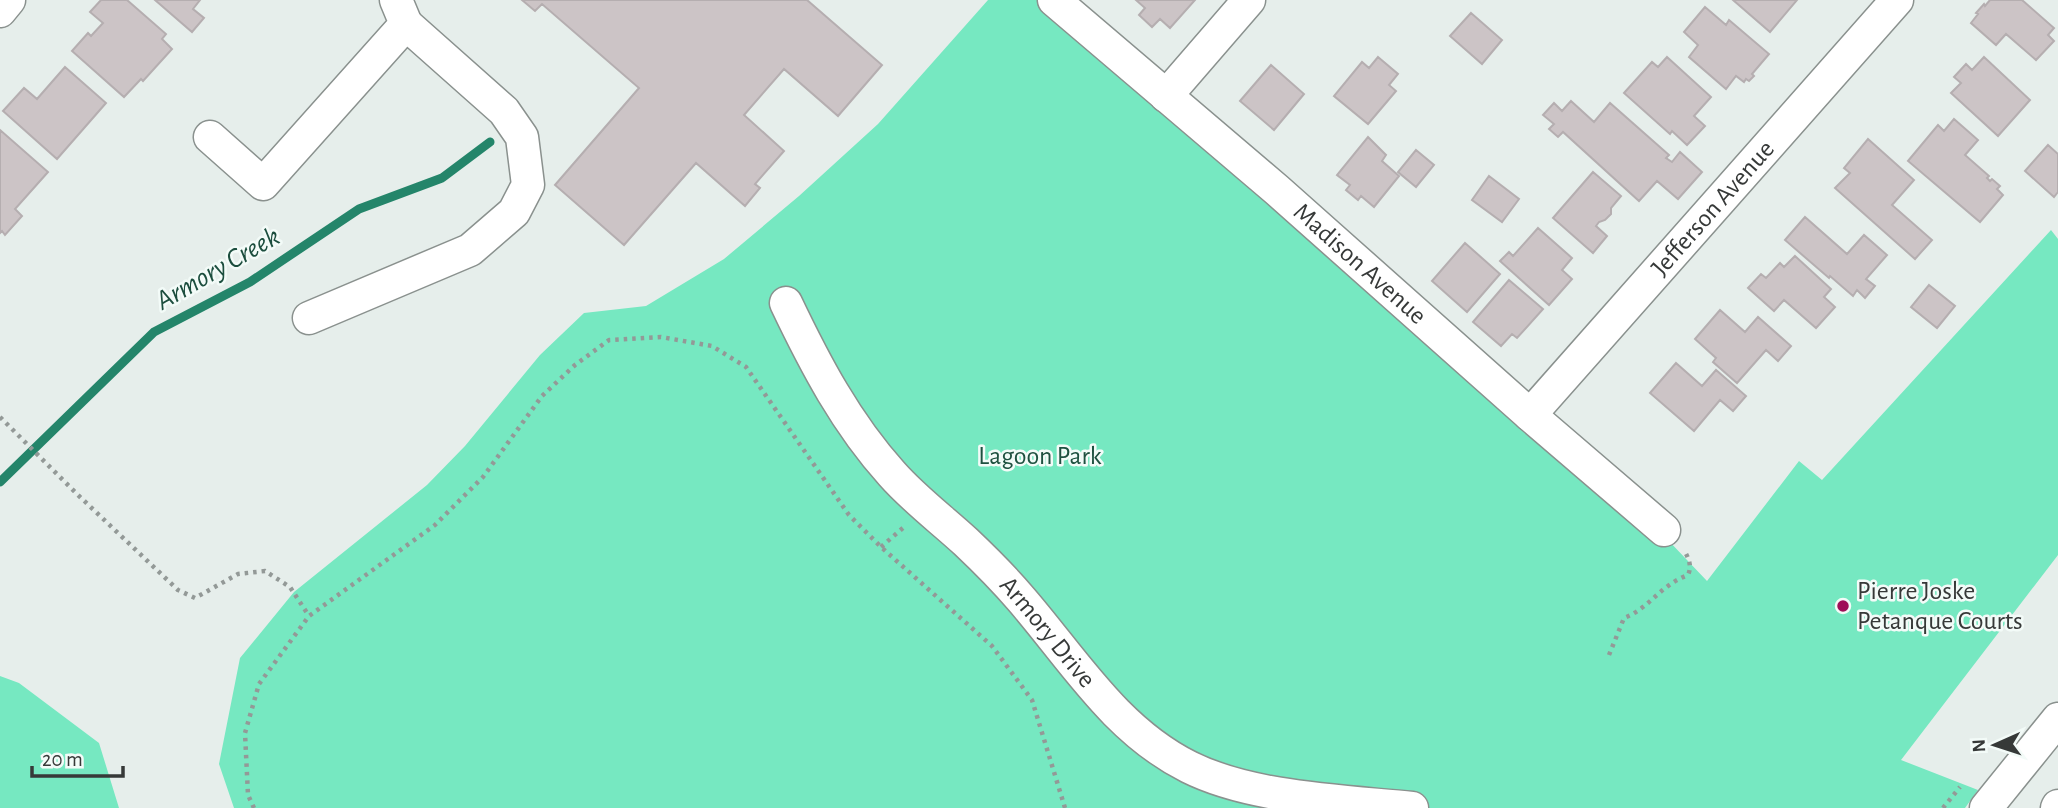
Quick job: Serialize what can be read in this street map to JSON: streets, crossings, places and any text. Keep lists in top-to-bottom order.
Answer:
{
  "streets": {
    "street": ["Jefferson Avenue", "Madison Avenue", "Armory Drive"]
  },
  "crossings": [
    ["Jefferson Avenue", "Madison Avenue"]
  ],
  "water": ["Armory Creek"],
  "parks": ["Lagoon Park"],
  "places": ["Pierre Joske Petanque Courts"],
  "scale_bar": "20 m",
  "north": "left"
}
